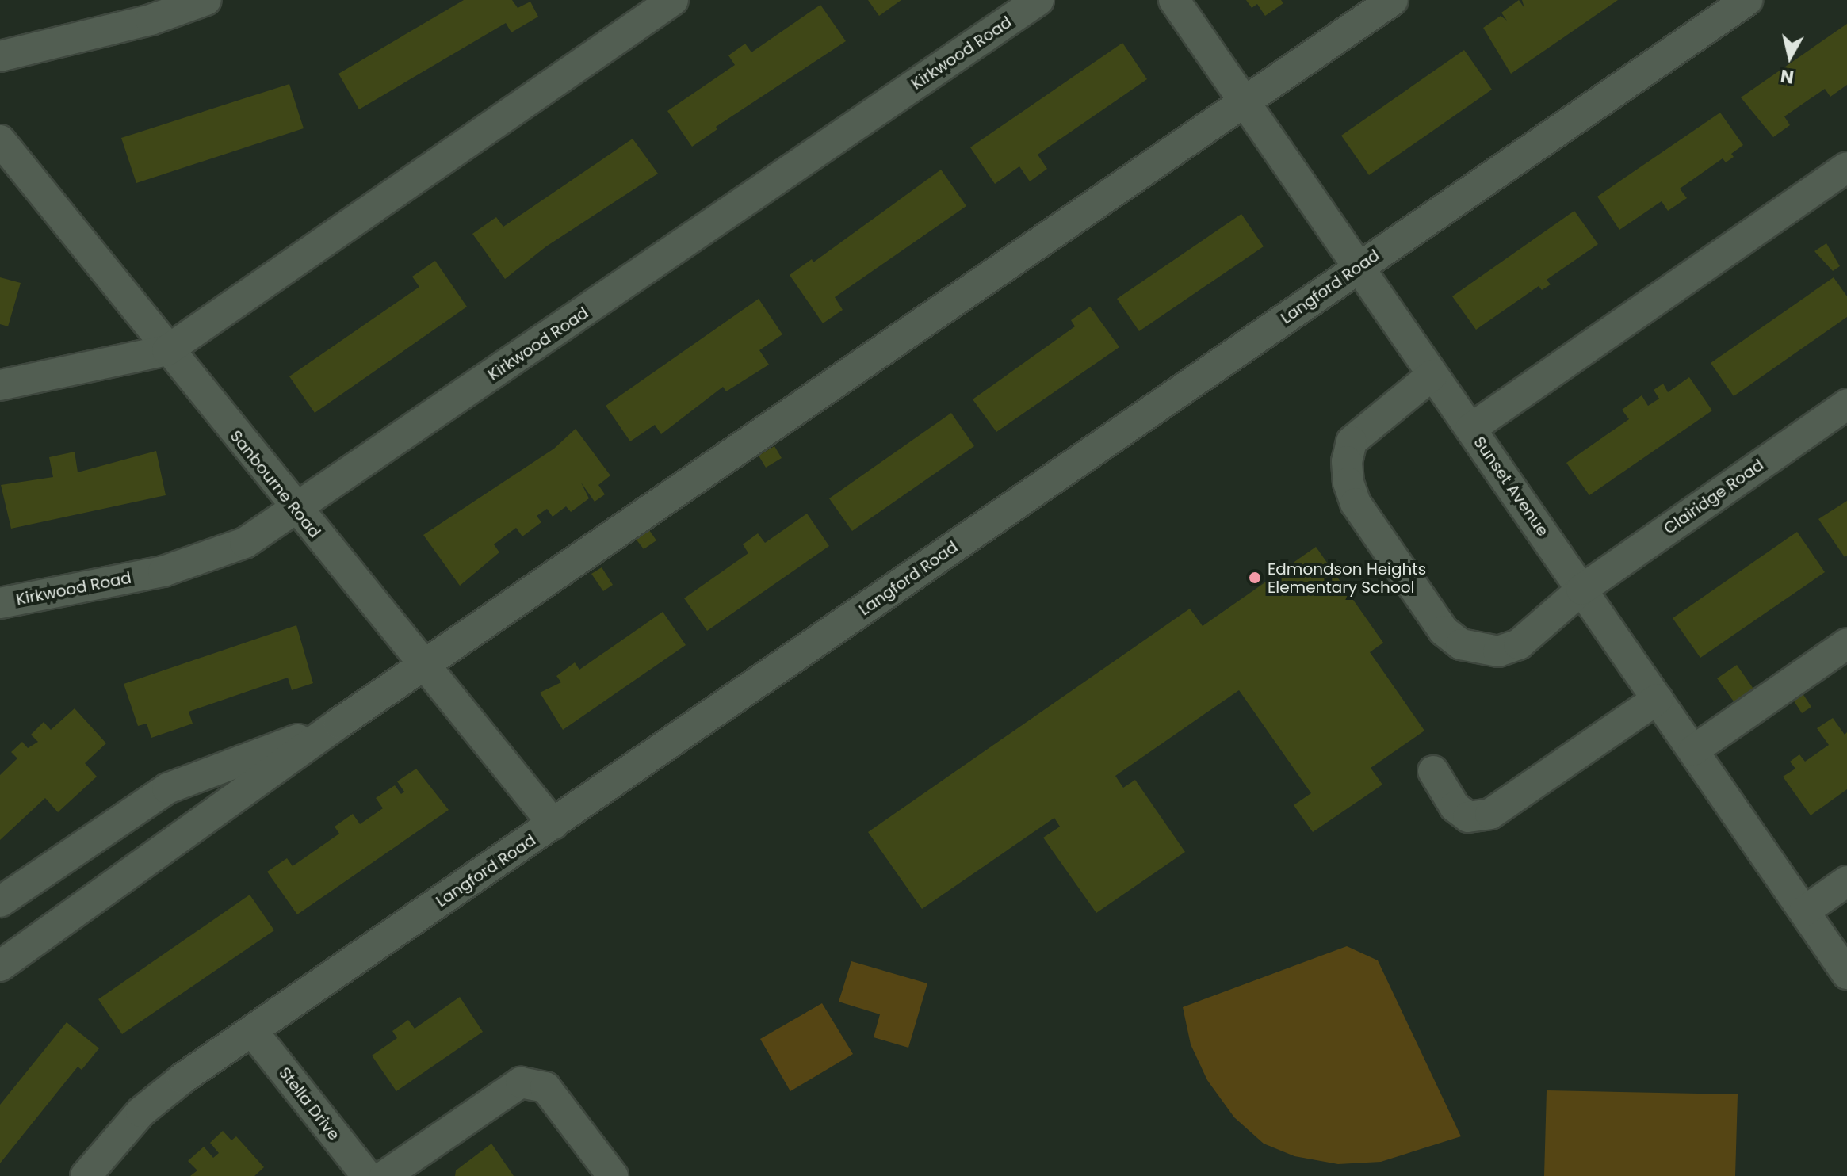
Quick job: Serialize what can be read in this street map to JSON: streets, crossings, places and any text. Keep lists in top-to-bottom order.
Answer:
{
  "streets": {
    "street": [
      "Kirkwood Road",
      "Langford Road",
      "Sanbourne Road",
      "Sunset Avenue",
      "Clairidge Road",
      "Stella Drive"
    ]
  },
  "crossings": [
    ["Kirkwood Road", "Sanbourne Road"],
    ["Langford Road", "Sanbourne Road"],
    ["Langford Road", "Sunset Avenue"],
    ["Langford Road", "Stella Drive"],
    ["Sunset Avenue", "Clairidge Road"]
  ],
  "places": ["Edmondson Heights Elementary School"],
  "north": "bottom"
}
